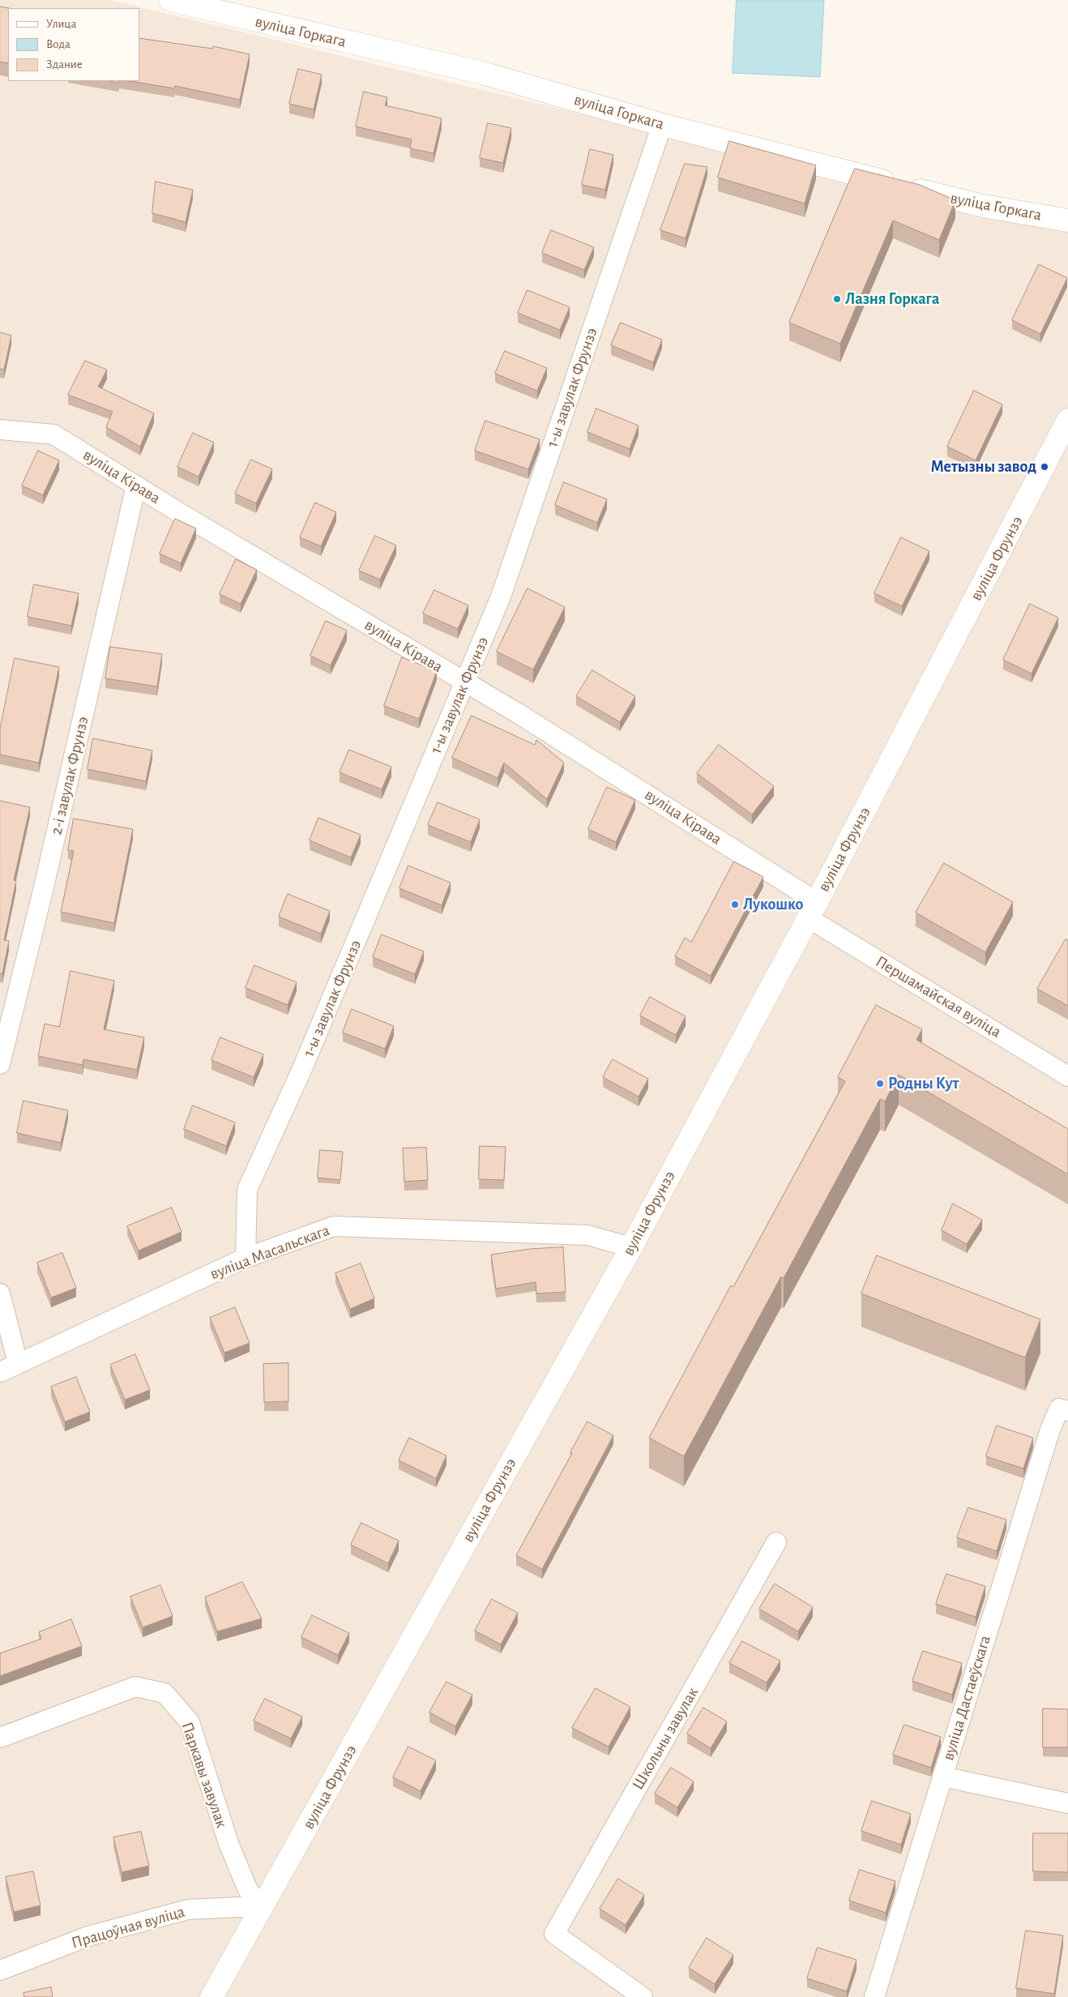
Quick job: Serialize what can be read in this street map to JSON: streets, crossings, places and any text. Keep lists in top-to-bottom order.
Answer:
{
  "streets": {
    "street": [
      "вуліца Горкага",
      "1-ы завулак Фрунзэ",
      "вуліца Кірава",
      "вуліца Фрунзэ",
      "2-і завулак Фрунзэ",
      "Першамайская вуліца",
      "вуліца Масальскага",
      "вуліца Дастаеўскага",
      "Школьны завулак",
      "Паркавы завулак",
      "Працоўная вуліца"
    ]
  },
  "crossings": [
    ["вуліца Горкага", "1-ы завулак Фрунзэ"],
    ["1-ы завулак Фрунзэ", "вуліца Кірава"],
    ["1-ы завулак Фрунзэ", "вуліца Масальскага"],
    ["вуліца Кірава", "вуліца Фрунзэ"],
    ["вуліца Кірава", "2-і завулак Фрунзэ"],
    ["вуліца Кірава", "Першамайская вуліца"],
    ["вуліца Фрунзэ", "Першамайская вуліца"],
    ["вуліца Фрунзэ", "вуліца Масальскага"],
    ["вуліца Фрунзэ", "Паркавы завулак"],
    ["вуліца Фрунзэ", "Працоўная вуліца"],
    ["Паркавы завулак", "Працоўная вуліца"]
  ],
  "places": [
    "Лазня Горкага",
    "Метызны завод",
    "Лукошко",
    "Родны Кут"
  ],
  "legend": ["Улица", "Вода", "Здание"]
}
